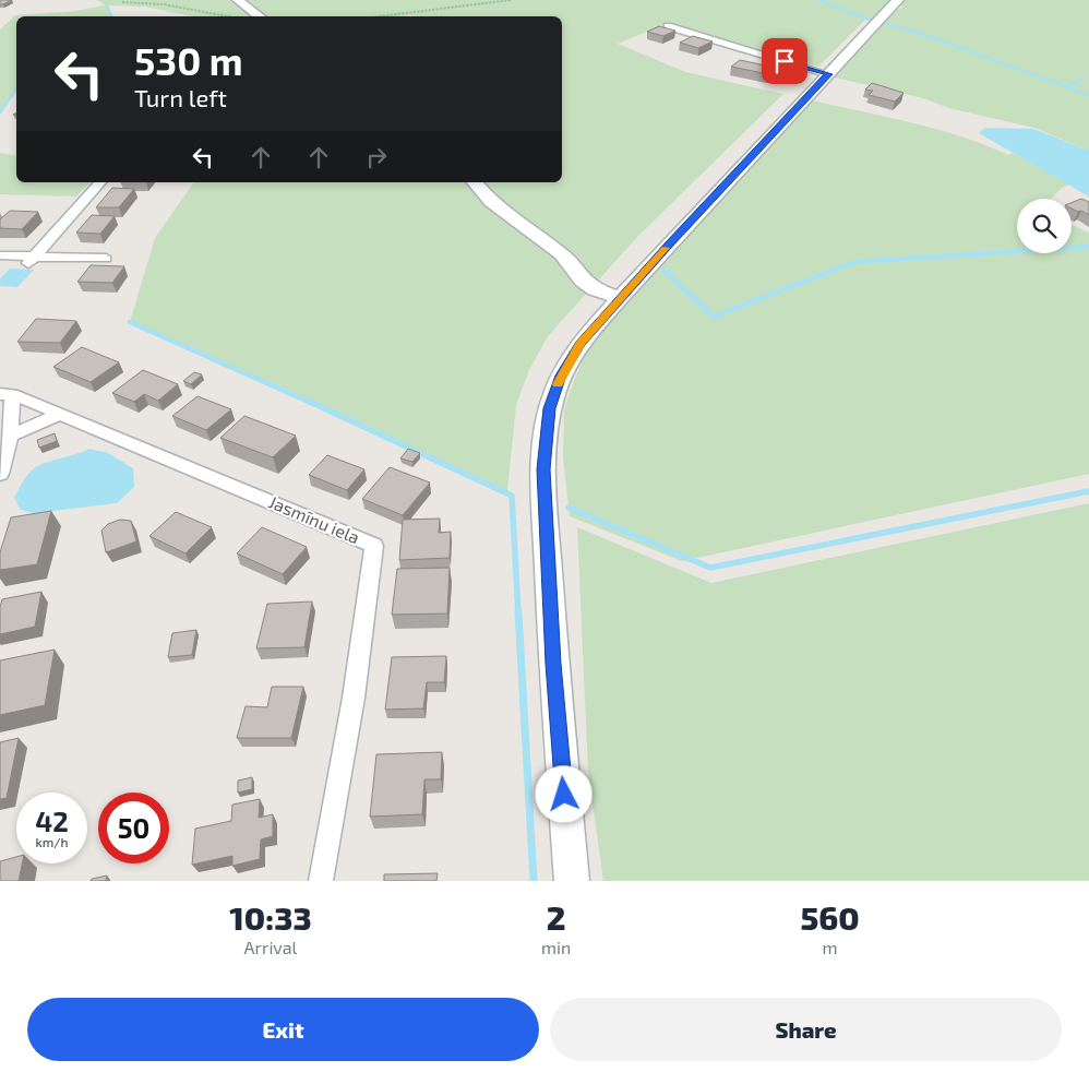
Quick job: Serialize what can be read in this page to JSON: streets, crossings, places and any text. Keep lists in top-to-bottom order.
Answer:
{
  "streets": {
    "street": ["Jasmīnu iela"]
  },
  "page": {
    "turn": ["530 m", "Turn left"],
    "speed": "42 km/h",
    "limit": "50",
    "eta": [
      "10:33",
      "Arrival",
      "2",
      "min",
      "560",
      "m"
    ],
    "buttons": ["Exit", "Share"]
  }
}
